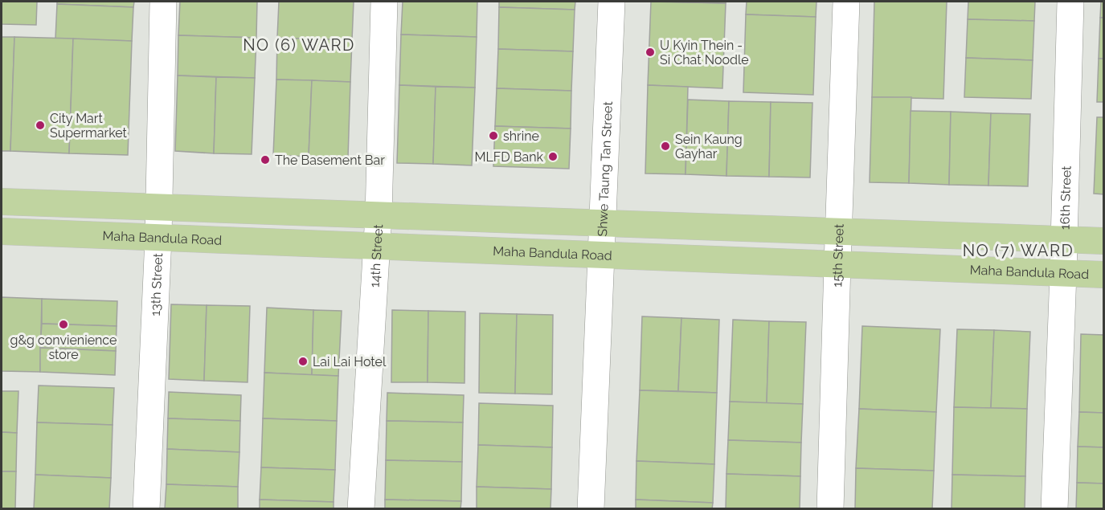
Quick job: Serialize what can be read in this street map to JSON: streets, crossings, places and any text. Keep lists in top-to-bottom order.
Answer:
{
  "streets": {
    "main road": ["Maha Bandula Road"],
    "street": [
      "Shwe Taung Tan Street",
      "16th Street",
      "15th Street",
      "14th Street",
      "13th Street"
    ]
  },
  "crossings": [
    ["Shwe Taung Tan Street", "Maha Bandula Road"],
    ["16th Street", "Maha Bandula Road"],
    ["Maha Bandula Road", "15th Street"],
    ["Maha Bandula Road", "14th Street"],
    ["Maha Bandula Road", "13th Street"]
  ],
  "districts": ["NO (6) WARD", "NO (7) WARD"],
  "places": [
    "U Kyin Thein - Si Chat Noodle",
    "City Mart Supermarket",
    "shrine",
    "Sein Kaung Gayhar",
    "MLFD Bank",
    "The Basement Bar",
    "g&g convienience store",
    "Lai Lai Hotel"
  ]
}
